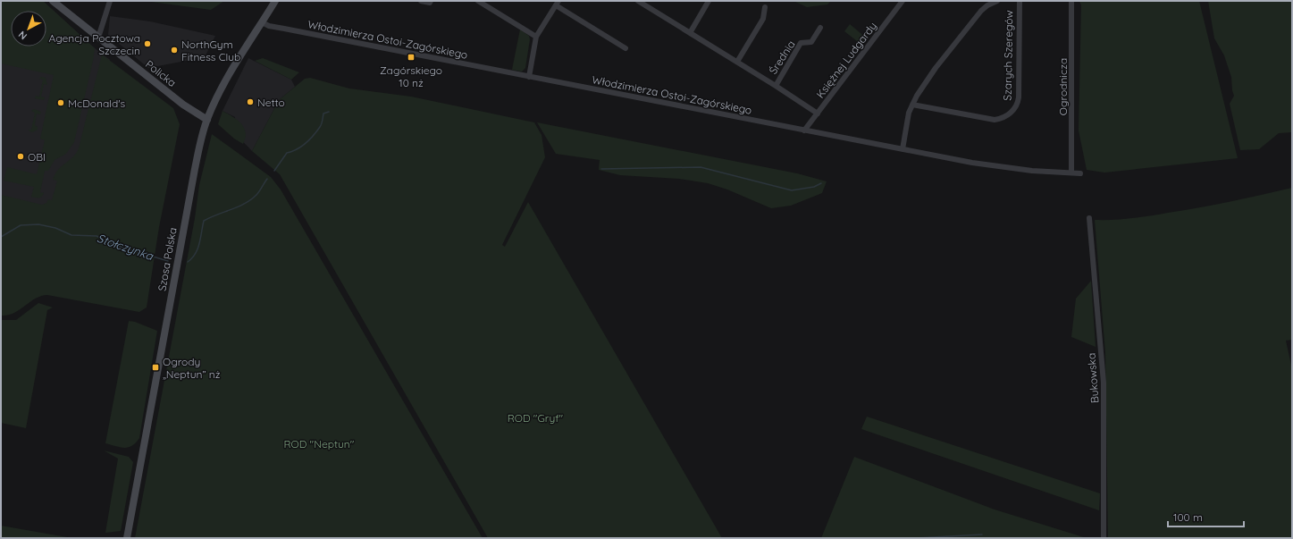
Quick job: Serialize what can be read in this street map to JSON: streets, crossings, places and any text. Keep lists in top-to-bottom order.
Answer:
{
  "streets": {
    "street": [
      "Włodzimierza Ostoi-Zagórskiego",
      "Szarych Szeregów",
      "Średnia",
      "Księżnej Ludgardy",
      "Policka",
      "Ogrodnicza",
      "Szosa Polska",
      "Bukowska"
    ]
  },
  "crossings": [
    ["Włodzimierza Ostoi-Zagórskiego", "Księżnej Ludgardy"],
    ["Włodzimierza Ostoi-Zagórskiego", "Ogrodnicza"],
    ["Włodzimierza Ostoi-Zagórskiego", "Szosa Polska"],
    ["Średnia", "Księżnej Ludgardy"],
    ["Policka", "Szosa Polska"]
  ],
  "water": ["Stołczynka"],
  "parks": ["ROD \"Gryf\"", "ROD \"Neptun\""],
  "places": {
    "other": [
      "Agencja Pocztowa Szczecin",
      "NorthGym Fitness Club",
      "Netto",
      "McDonald's",
      "OBI"
    ],
    "transit": ["Zagórskiego 10 nż", "Ogrody „Neptun” nż"]
  },
  "scale_bar": "100 m",
  "north": "bottom left"
}
